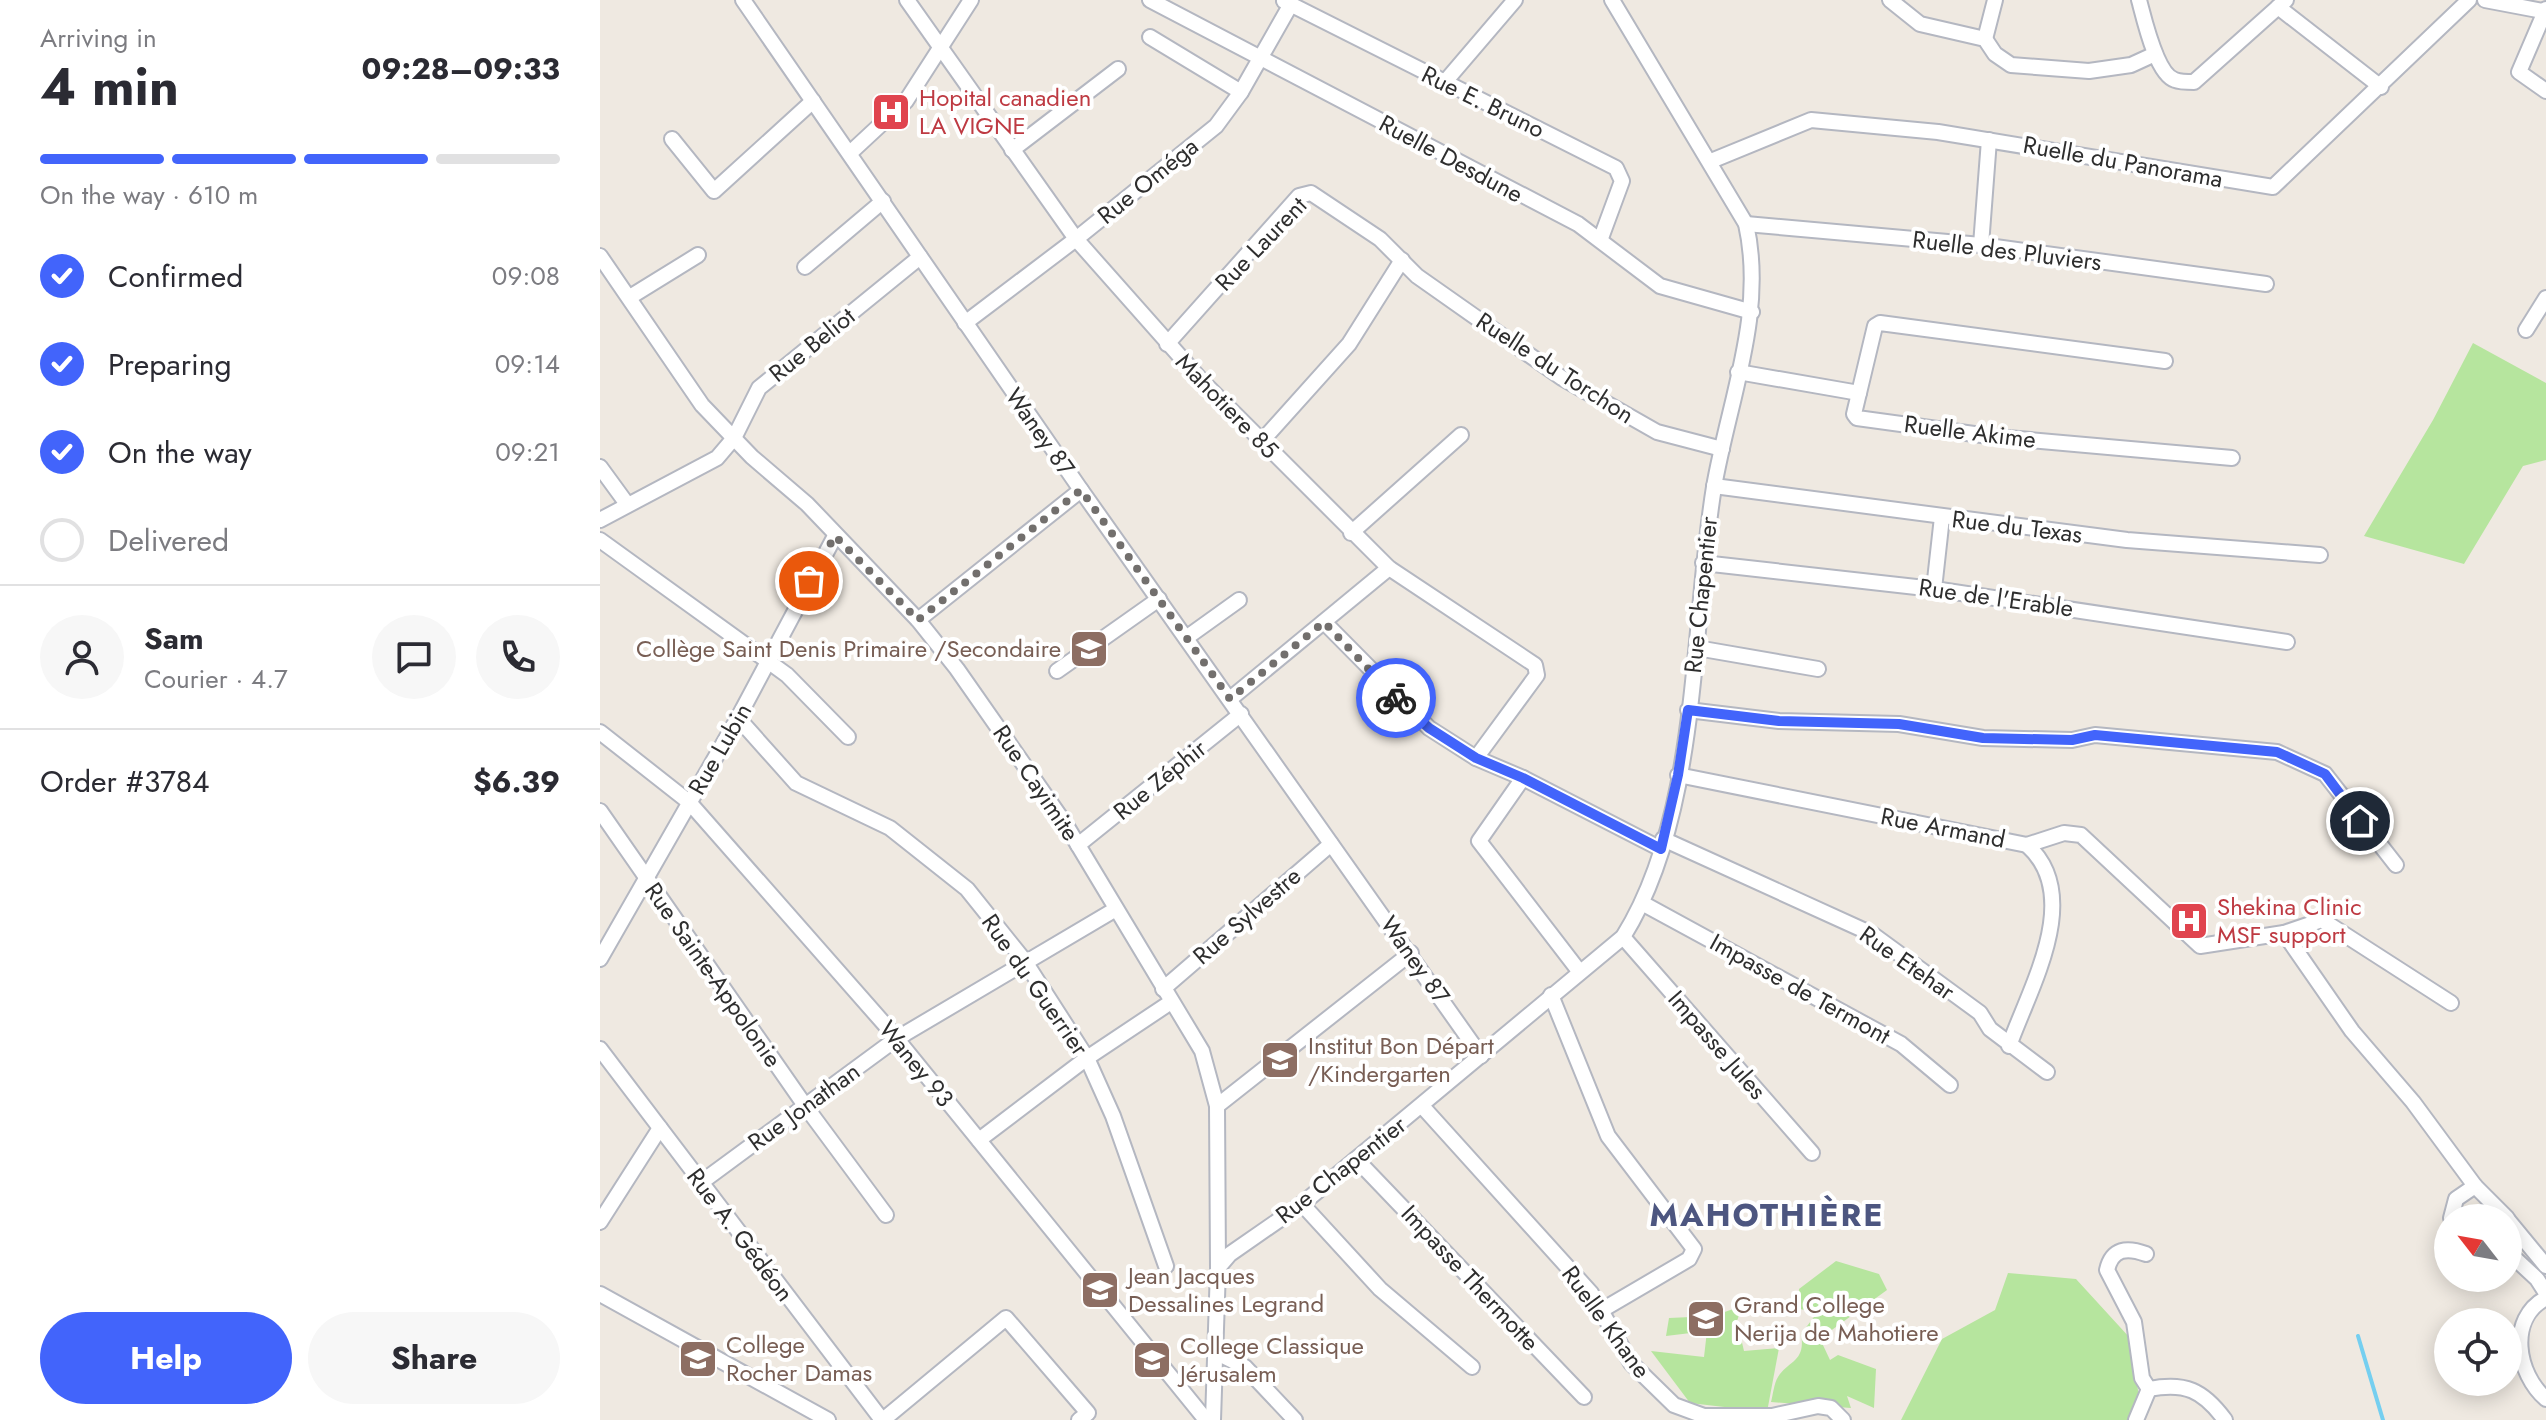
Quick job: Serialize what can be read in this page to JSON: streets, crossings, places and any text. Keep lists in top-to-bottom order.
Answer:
{
  "streets": {
    "street": [
      "Rue E. Bruno",
      "Ruelle Desdune",
      "Ruelle du Panorama",
      "Rue Oméga",
      "Rue Laurent",
      "Ruelle des Pluviers",
      "Rue Beliot",
      "Ruelle du Torchon",
      "Mahotiere 85",
      "Waney 87",
      "Ruelle Akime",
      "Rue du Texas",
      "Rue Chapentier",
      "Rue de l'Erable",
      "Rue Lubin",
      "Rue Zéphir",
      "Rue Cayimite",
      "Rue Armand",
      "Rue Sylvestre",
      "Rue Etehar",
      "Rue Sainte-Appolonie",
      "Rue du Guerrier",
      "Impasse de Termont",
      "Impasse Jules",
      "Waney 93",
      "Rue Jonathan",
      "Rue A. Gédéon",
      "Impasse Thermotte",
      "Ruelle Khane"
    ]
  },
  "crossings": [
    ["Rue E. Bruno", "Ruelle Desdune"],
    ["Rue E. Bruno", "Rue Oméga"],
    ["Ruelle Desdune", "Rue Oméga"],
    ["Ruelle Desdune", "Rue Chapentier"],
    ["Ruelle du Panorama", "Rue Chapentier"],
    ["Rue Oméga", "Mahotiere 85"],
    ["Rue Oméga", "Waney 87"],
    ["Rue Laurent", "Ruelle du Torchon"],
    ["Rue Laurent", "Mahotiere 85"],
    ["Ruelle des Pluviers", "Rue Chapentier"],
    ["Rue Beliot", "Waney 87"],
    ["Rue Beliot", "Rue Cayimite"],
    ["Ruelle du Torchon", "Rue Chapentier"],
    ["Mahotiere 85", "Rue Etehar"],
    ["Waney 87", "Rue Chapentier"],
    ["Waney 87", "Rue Zéphir"],
    ["Waney 87", "Rue Sylvestre"],
    ["Rue du Texas", "Rue Chapentier"],
    ["Rue Chapentier", "Rue de l'Erable"],
    ["Rue Chapentier", "Rue Cayimite"],
    ["Rue Chapentier", "Rue Armand"],
    ["Rue Chapentier", "Rue Etehar"],
    ["Rue Chapentier", "Impasse de Termont"],
    ["Rue Chapentier", "Impasse Jules"],
    ["Rue Chapentier", "Impasse Thermotte"],
    ["Rue Chapentier", "Ruelle Khane"],
    ["Rue Lubin", "Rue Cayimite"],
    ["Rue Lubin", "Rue Sainte-Appolonie"],
    ["Rue Lubin", "Rue du Guerrier"],
    ["Rue Lubin", "Waney 93"],
    ["Rue Zéphir", "Rue Cayimite"],
    ["Rue Cayimite", "Rue Sylvestre"],
    ["Rue Cayimite", "Rue Jonathan"],
    ["Rue Sylvestre", "Rue du Guerrier"],
    ["Rue Sylvestre", "Waney 93"],
    ["Rue Sainte-Appolonie", "Rue Jonathan"],
    ["Rue du Guerrier", "Rue Jonathan"],
    ["Waney 93", "Rue Jonathan"],
    ["Rue Jonathan", "Rue A. Gédéon"]
  ],
  "districts": ["MAHOTHIÈRE"],
  "places": {
    "hospital": ["Hopital canadien LA VIGNE", "Shekina Clinic MSF support"],
    "school or university": [
      "Collège Saint Denis Primaire /Secondaire",
      "Institut Bon Départ /Kindergarten",
      "Jean Jacques Dessalines Legrand",
      "Grand College Nerija de Mahotiere",
      "College Rocher Damas",
      "College Classique Jérusalem"
    ]
  },
  "north": "top left",
  "page": {
    "heading": ["4 min", "Arriving in", "09:28–09:33"],
    "panel": [
      "Sam",
      "Courier · 4.7",
      "Order #3784",
      "$6.39"
    ],
    "bar": "On the way · 610 m",
    "list": [
      ["Confirmed", "09:08"],
      ["Preparing", "09:14"],
      ["On the way", "09:21"],
      "Delivered"
    ],
    "buttons": ["Help", "Share"]
  }
}
